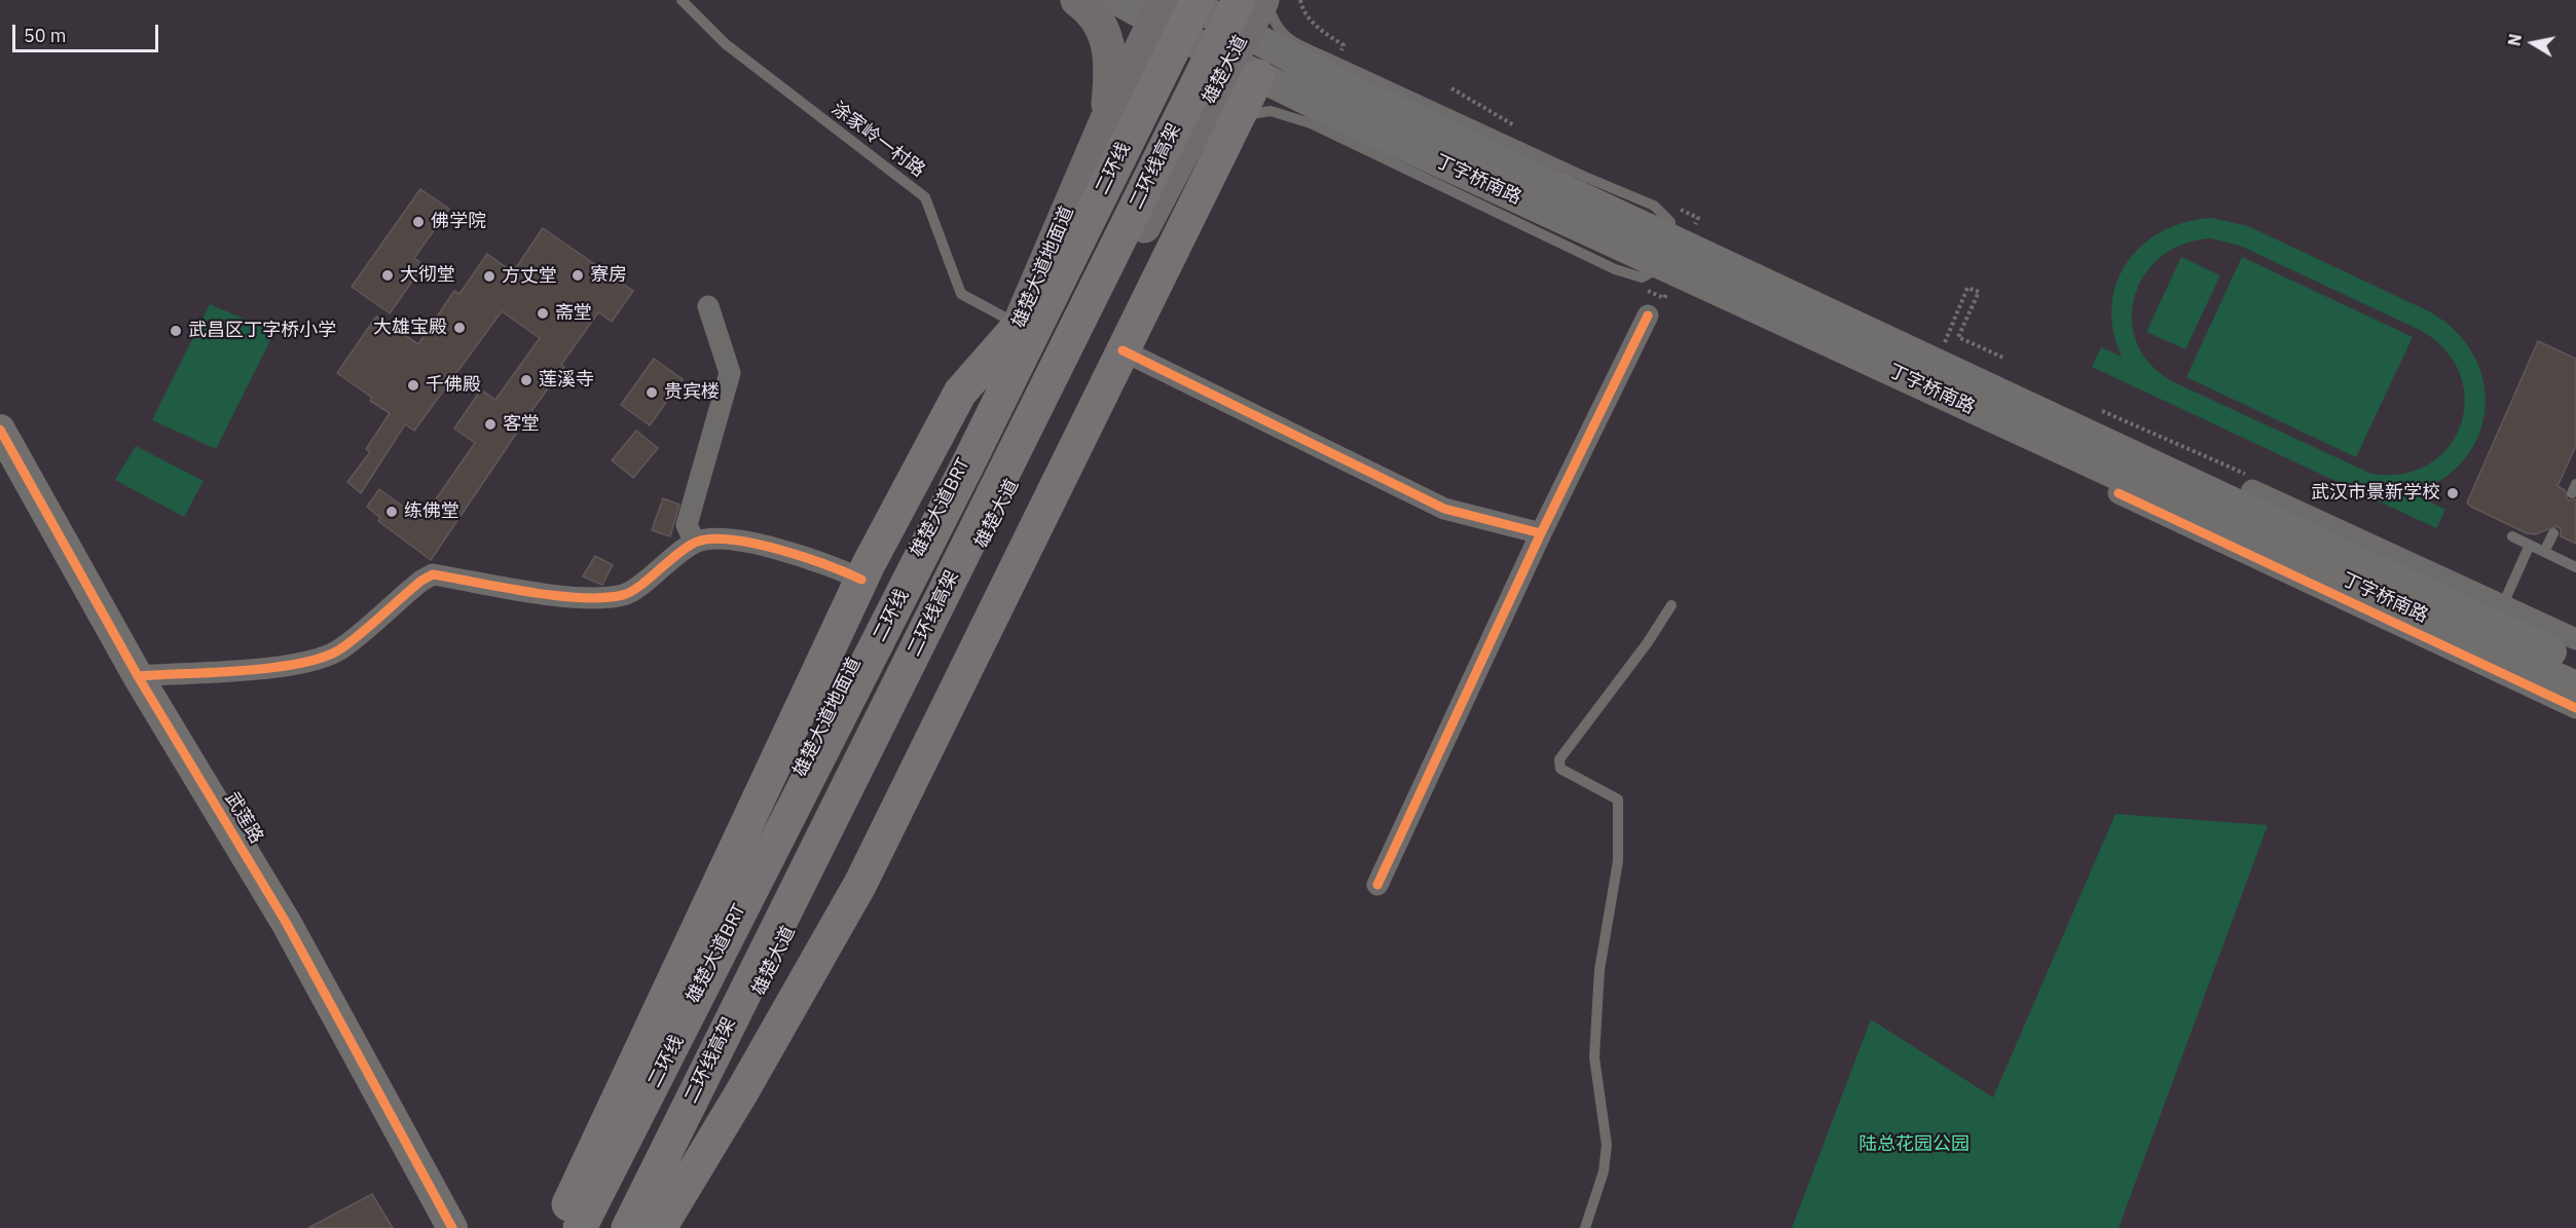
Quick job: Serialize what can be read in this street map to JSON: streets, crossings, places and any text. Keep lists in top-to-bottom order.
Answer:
{
  "streets": {
    "highway": ["二环线高架", "二环线"],
    "main road": [
      "雄楚大道",
      "丁字桥南路",
      "雄楚大道地面道",
      "武莲路"
    ],
    "lane": ["涂家岭一村路", "雄楚大道BRT"]
  },
  "crossings": [
    ["雄楚大道", "丁字桥南路"],
    ["涂家岭一村路", "雄楚大道地面道"]
  ],
  "parks": ["陆总花园公园"],
  "places": [
    "佛学院",
    "大彻堂",
    "寮房",
    "方丈堂",
    "斋堂",
    "大雄宝殿",
    "武昌区丁字桥小学",
    "莲溪寺",
    "千佛殿",
    "贵宾楼",
    "客堂",
    "武汉市景新学校",
    "练佛堂"
  ],
  "scale_bar": "50 m",
  "north": "left"
}
